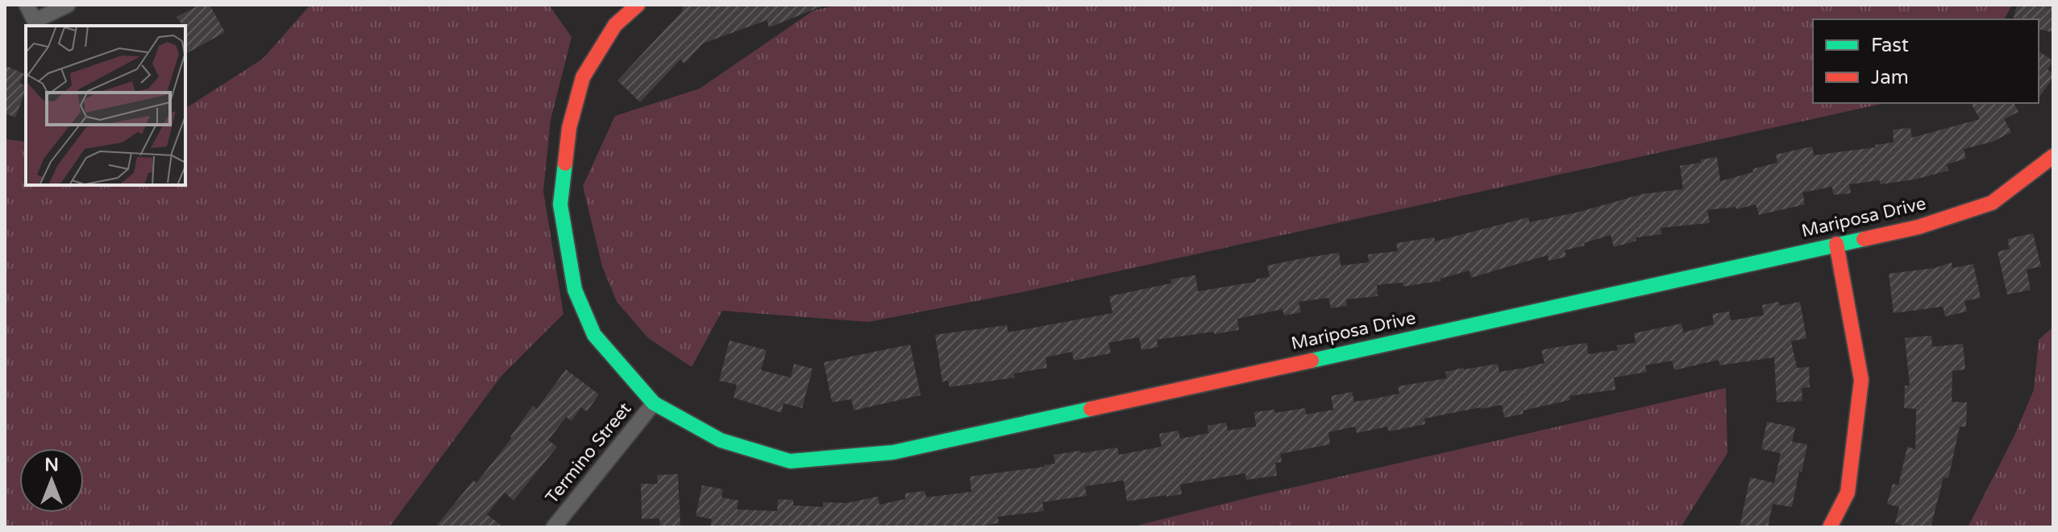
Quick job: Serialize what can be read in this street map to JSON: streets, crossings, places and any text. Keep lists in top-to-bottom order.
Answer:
{
  "streets": {
    "street": ["Mariposa Drive", "Termino Street"]
  },
  "crossings": [
    ["Mariposa Drive", "Termino Street"]
  ],
  "legend": ["Fast", "Jam"],
  "north": "top"
}
